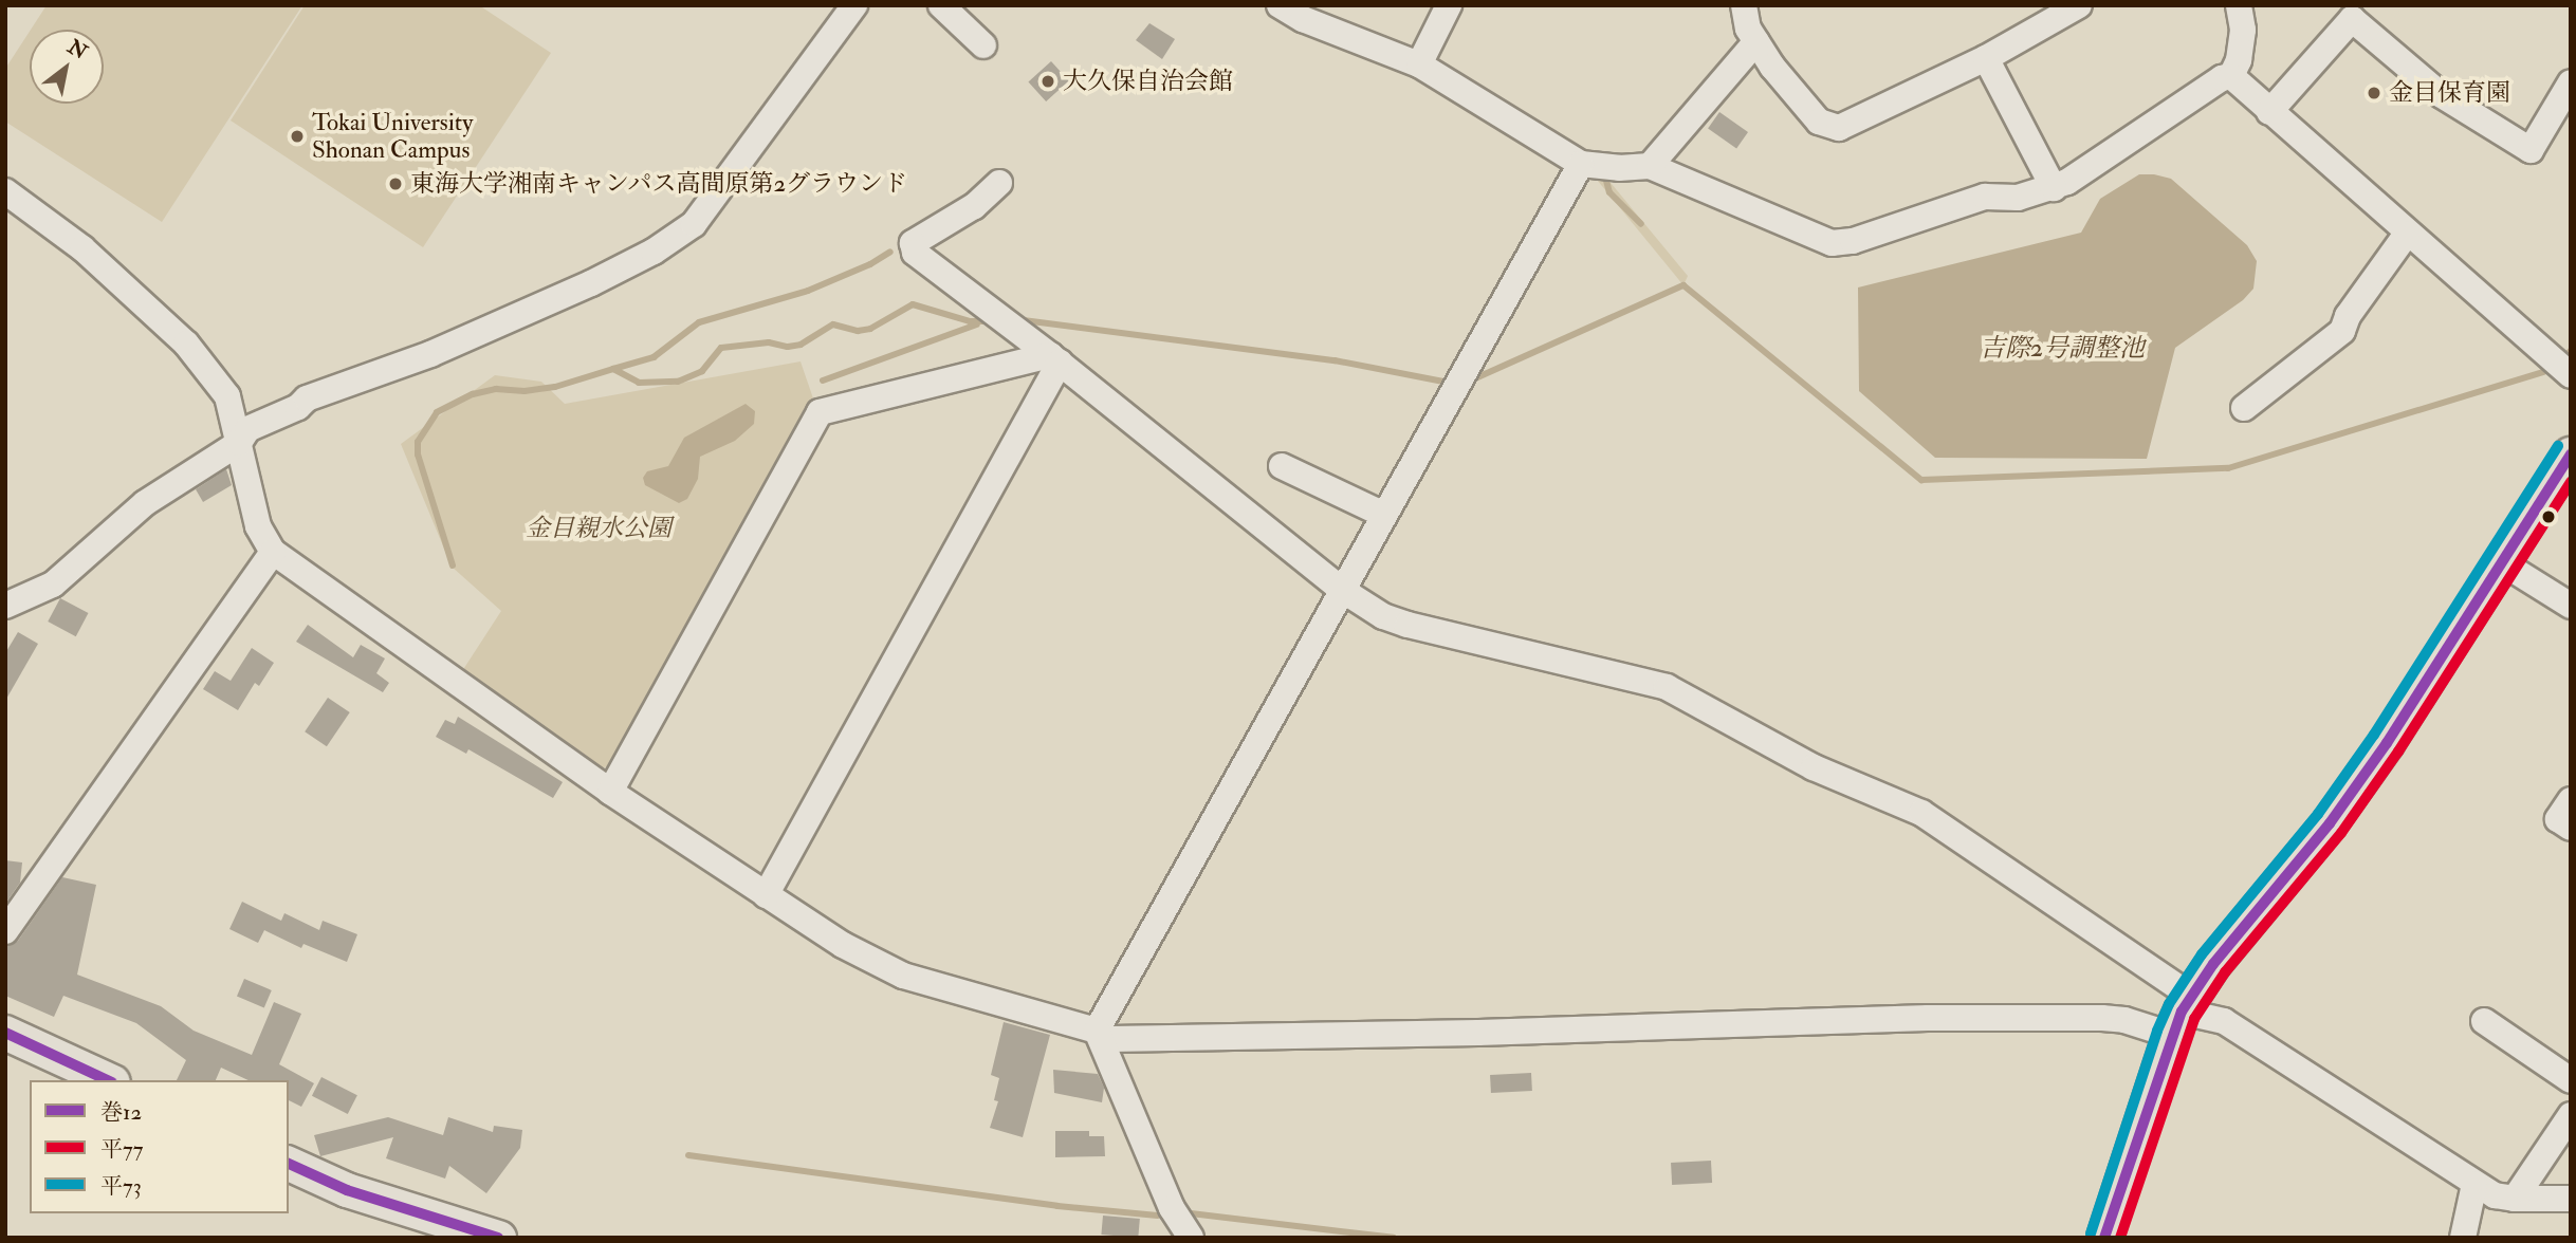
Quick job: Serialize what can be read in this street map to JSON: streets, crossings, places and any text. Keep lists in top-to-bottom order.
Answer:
{
  "water": ["吉際2号調整池"],
  "parks": ["金目親水公園"],
  "places": [
    "大久保自治会館",
    "金目保育園",
    "Tokai University Shonan Campus",
    "東海大学湘南キャンパス高間原第2グラウンド"
  ],
  "lines": ["transit line 平73", "transit line 巻12", "transit line 平77"],
  "legend": ["巻12", "平77", "平73"],
  "north": "top right"
}
